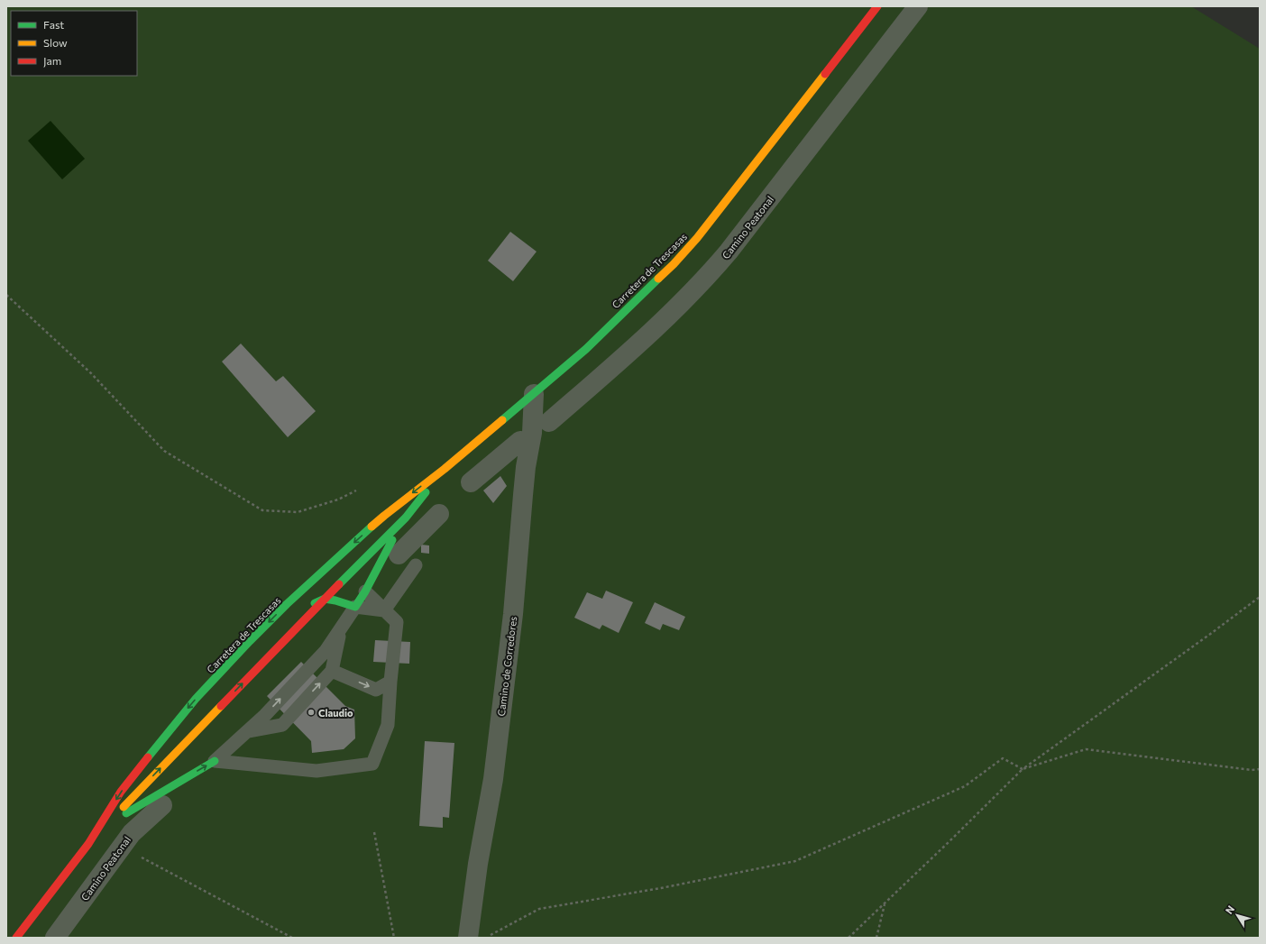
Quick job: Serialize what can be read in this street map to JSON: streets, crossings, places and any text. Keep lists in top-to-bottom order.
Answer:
{
  "streets": {
    "street": ["Camino Peatonal", "Carretera de Trescasas", "Camino de Corredores"]
  },
  "crossings": [
    ["Carretera de Trescasas", "Camino de Corredores"]
  ],
  "places": ["Claudio"],
  "legend": ["Fast", "Slow", "Jam"],
  "north": "top left"
}
